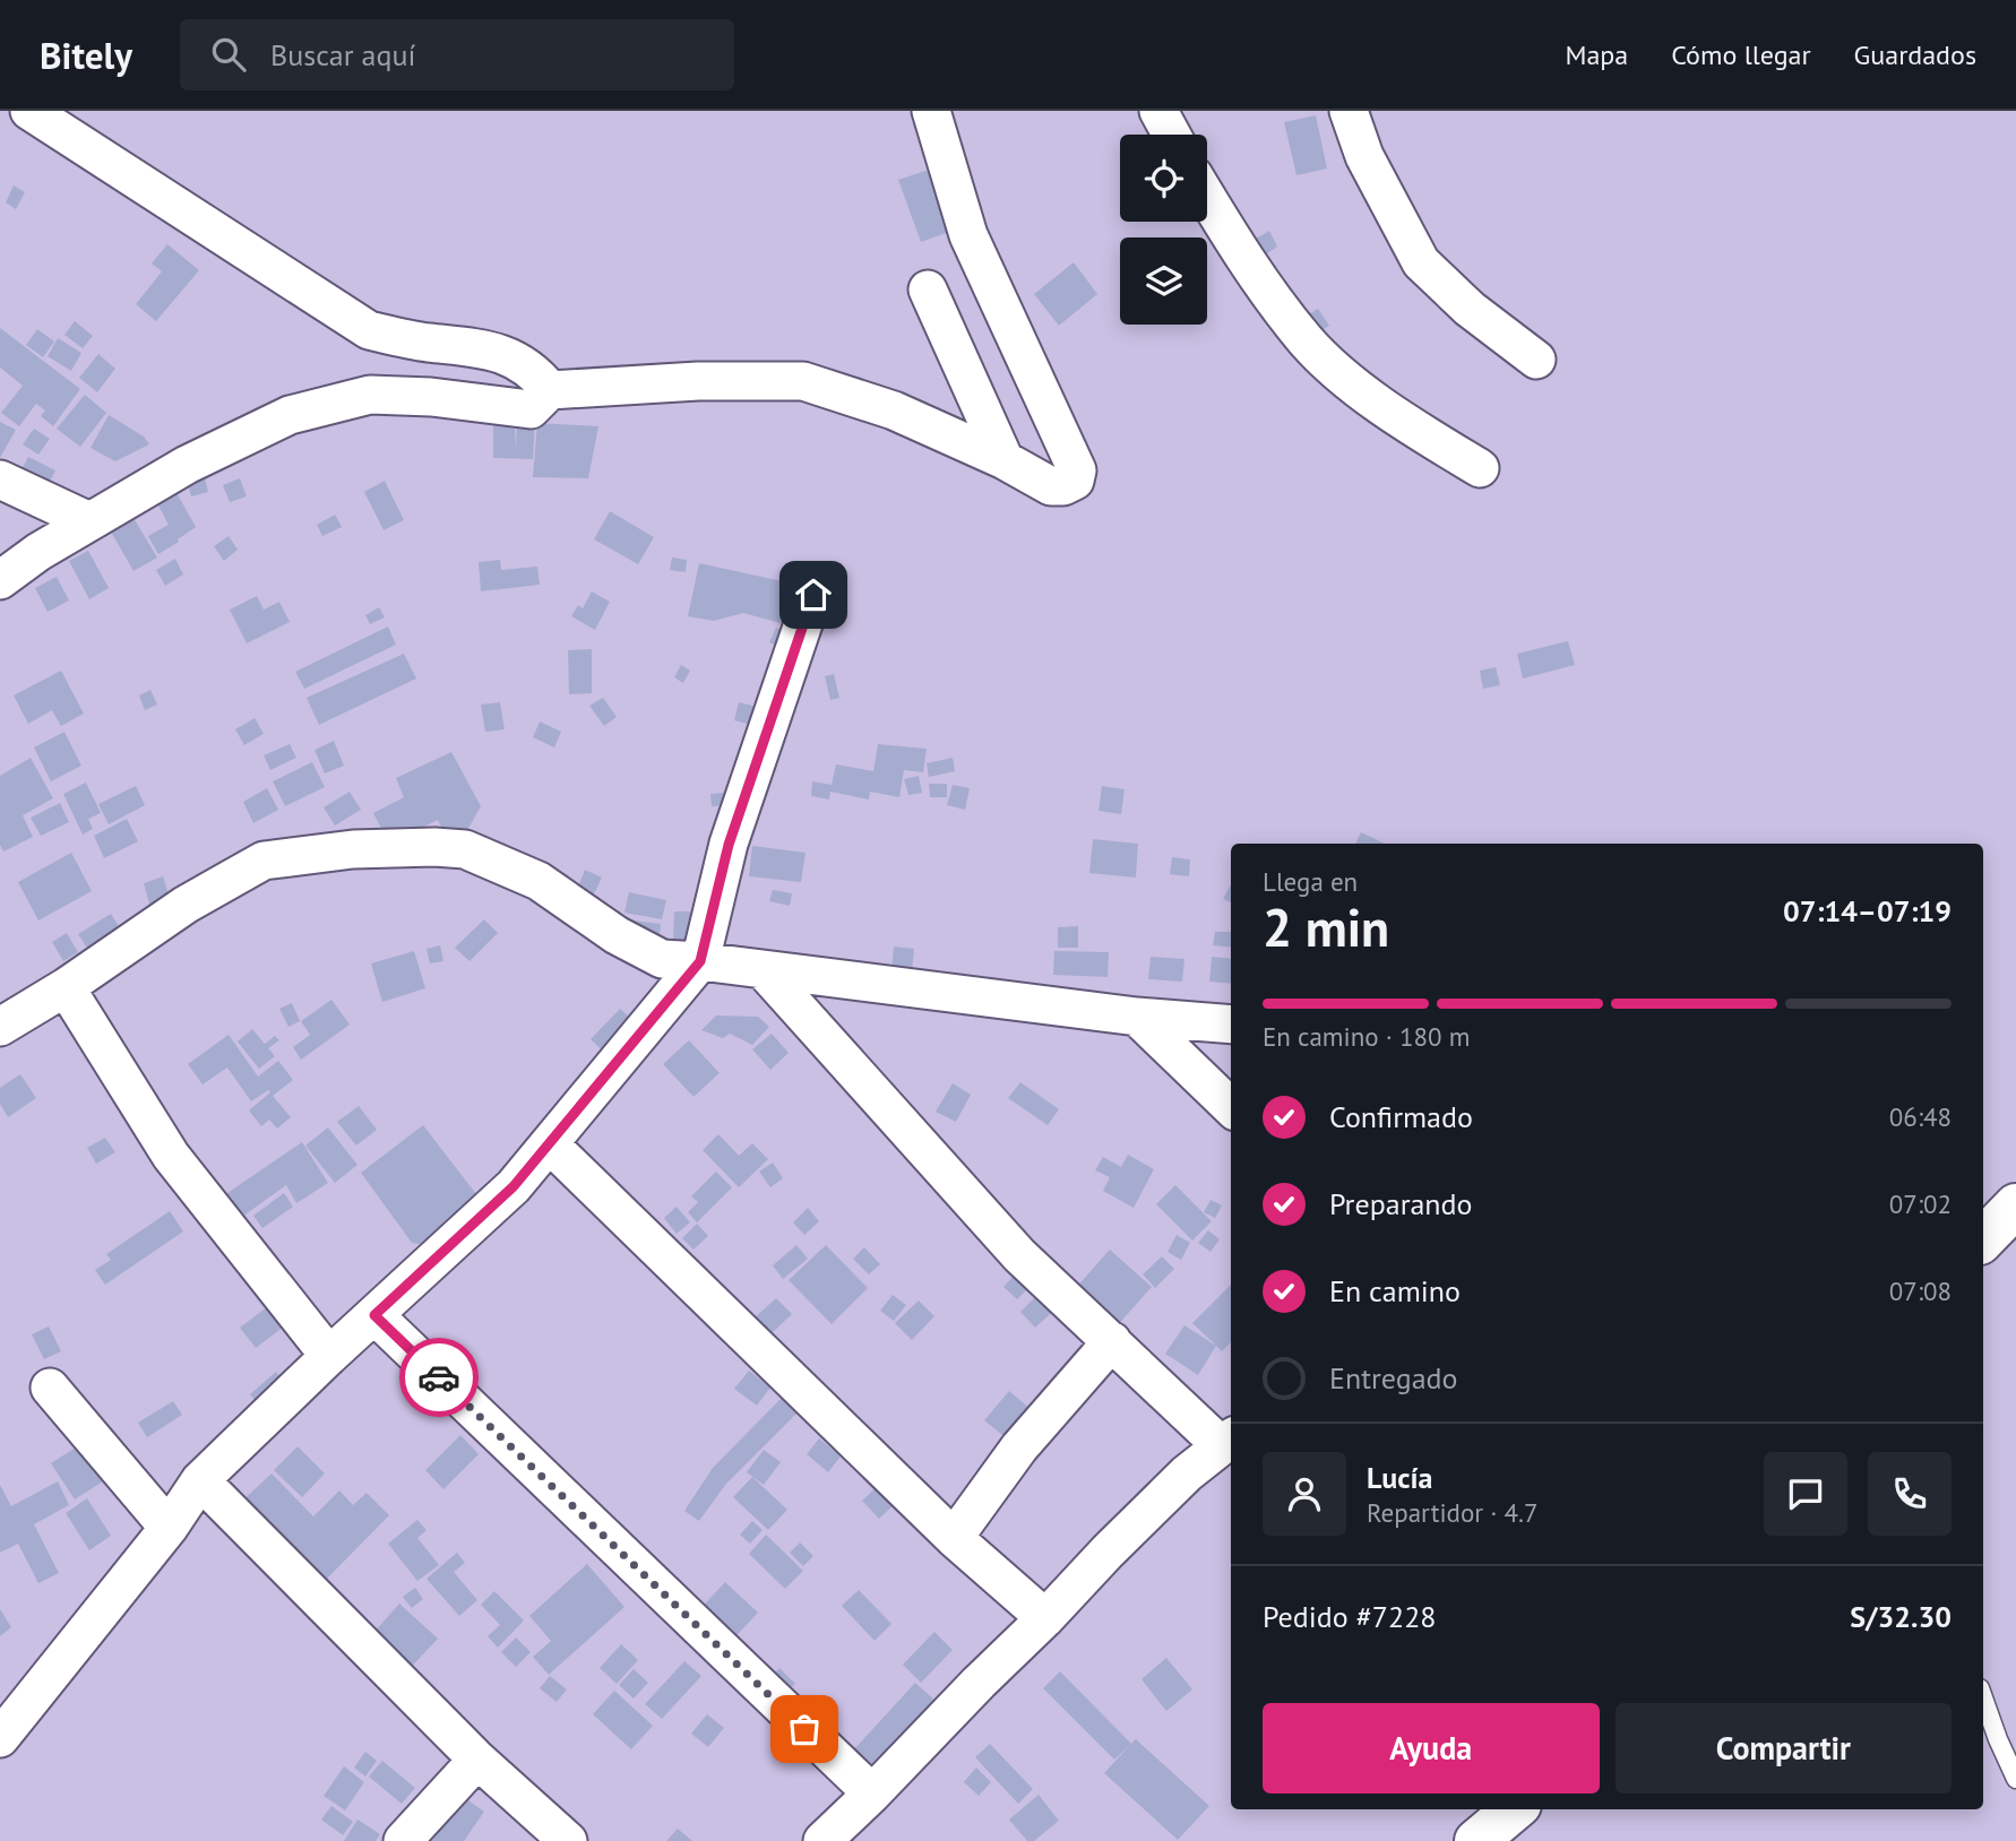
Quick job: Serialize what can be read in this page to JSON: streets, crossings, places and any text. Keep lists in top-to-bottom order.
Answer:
{
  "page": {
    "header": "Bitely",
    "search": "Buscar aquí",
    "nav": ["Mapa", "Cómo llegar", "Guardados"],
    "heading": ["2 min", "Llega en", "07:14–07:19"],
    "panel": [
      "Lucía",
      "Repartidor · 4.7",
      "Pedido #7228",
      "S/32.30"
    ],
    "bar": "En camino · 180 m",
    "list": [
      ["Confirmado", "06:48"],
      ["Preparando", "07:02"],
      ["En camino", "07:08"],
      "Entregado"
    ],
    "buttons": ["Ayuda", "Compartir"]
  }
}
